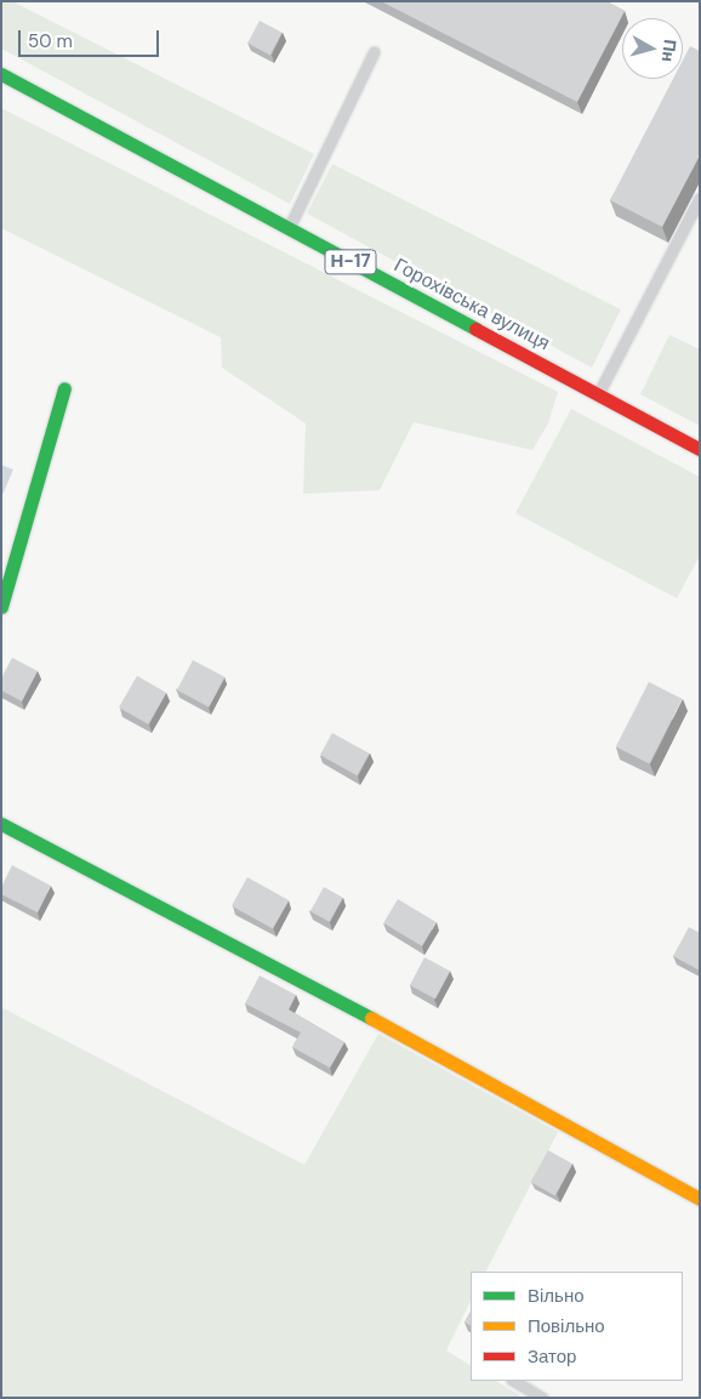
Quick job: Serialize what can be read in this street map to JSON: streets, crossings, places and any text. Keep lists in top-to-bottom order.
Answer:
{
  "streets": {
    "street": ["Н-17", "Горохівська вулиця"]
  },
  "legend": ["Вільно", "Повільно", "Затор"],
  "scale_bar": "50 m",
  "north": "right"
}
